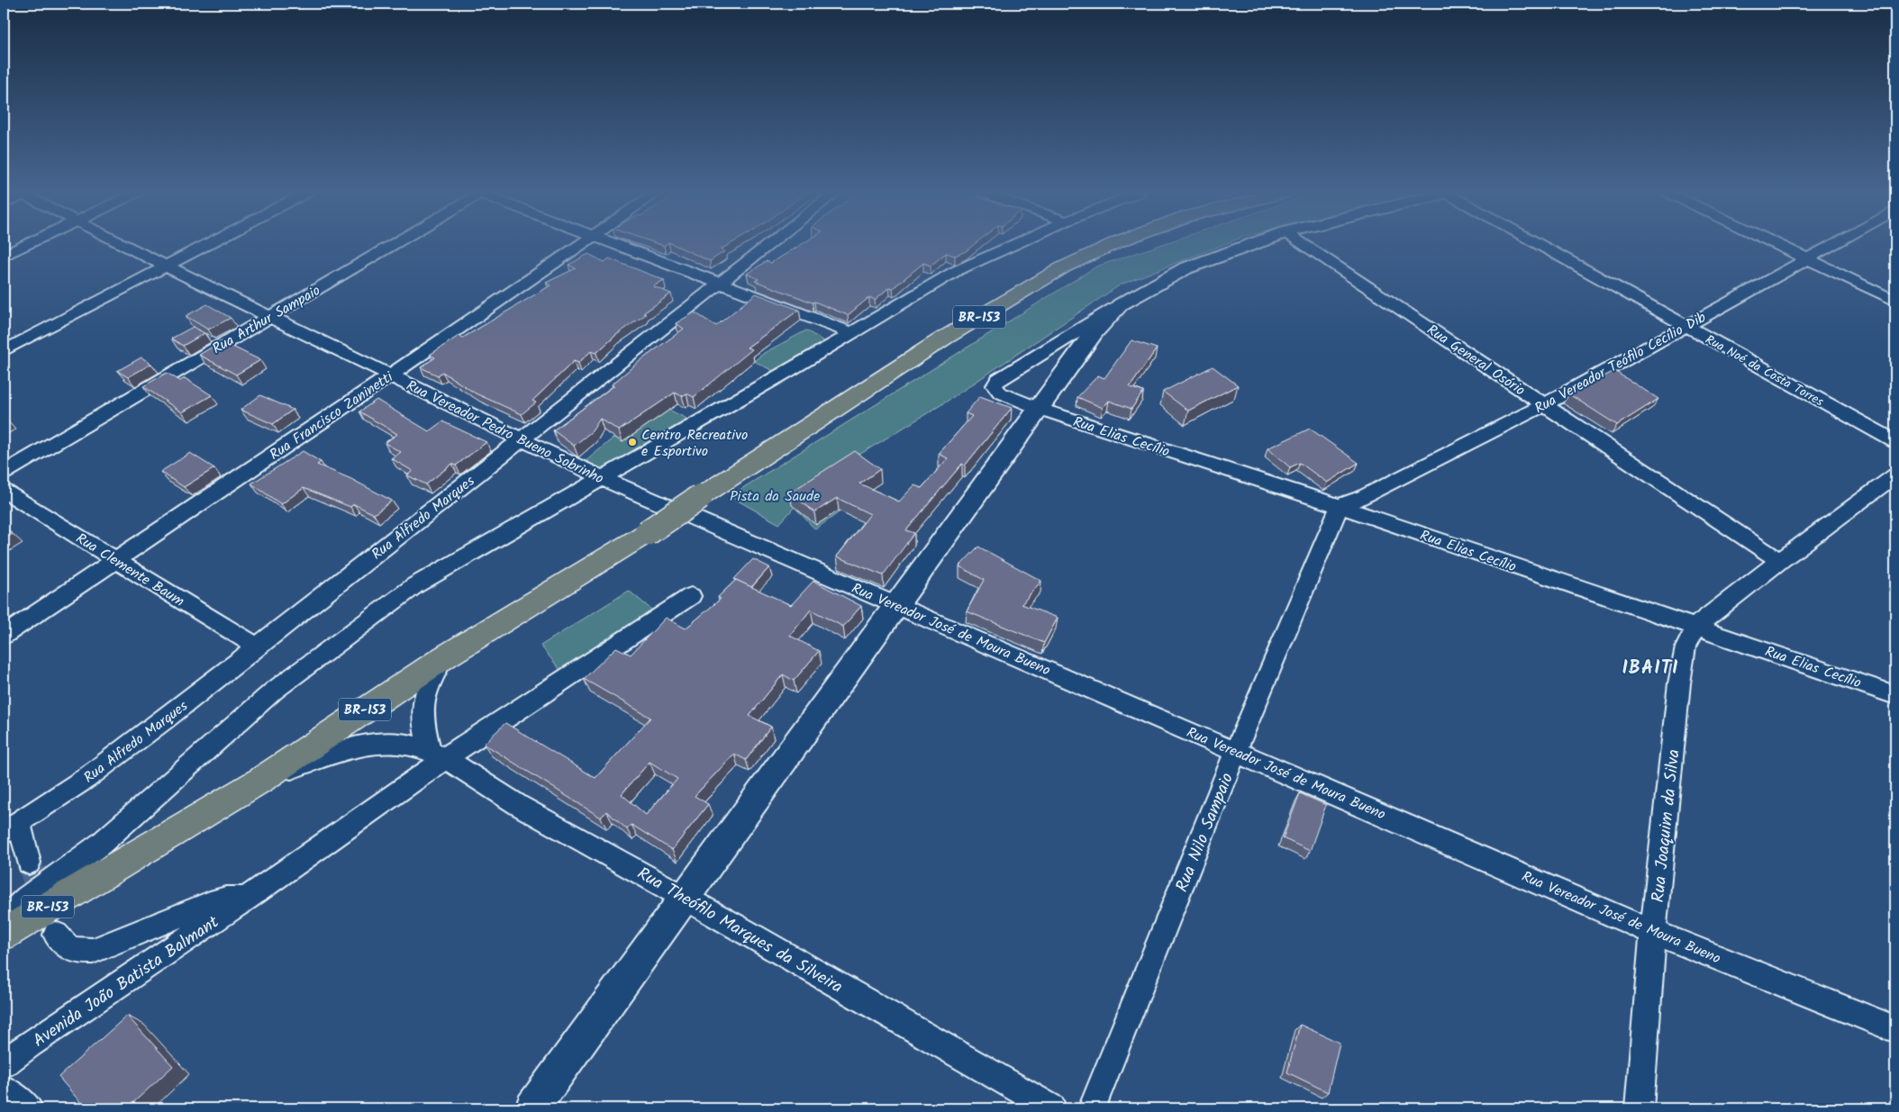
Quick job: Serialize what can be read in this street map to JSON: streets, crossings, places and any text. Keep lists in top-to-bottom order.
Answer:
{
  "streets": {
    "highway": ["BR-153"],
    "street": [
      "Rua Arthur Sampaio",
      "Rua General Osório",
      "Rua Vereador Teófilo Cecílio Dib",
      "Rua Noé da Costa Torres",
      "Rua Francisco Zaninetti",
      "Rua Vereador Pedro Bueno Sobrinho",
      "Rua Elias Cecílio",
      "Rua Alfredo Marques",
      "Rua Clemente Baum",
      "Rua Vereador José de Moura Bueno",
      "Rua Joaquim da Silva",
      "Rua Nilo Sampaio",
      "Rua Theófilo Marques da Silveira",
      "Avenida João Batista Balmant"
    ]
  },
  "crossings": [
    ["BR-153", "Rua Theófilo Marques da Silveira"],
    ["Rua Arthur Sampaio", "Rua Vereador Pedro Bueno Sobrinho"],
    ["Rua General Osório", "Rua Vereador Teófilo Cecílio Dib"],
    ["Rua Vereador Teófilo Cecílio Dib", "Rua Noé da Costa Torres"],
    ["Rua Vereador Teófilo Cecílio Dib", "Rua Elias Cecílio"],
    ["Rua Vereador Teófilo Cecílio Dib", "Rua Nilo Sampaio"],
    ["Rua Francisco Zaninetti", "Rua Vereador Pedro Bueno Sobrinho"],
    ["Rua Francisco Zaninetti", "Rua Clemente Baum"],
    ["Rua Vereador Pedro Bueno Sobrinho", "Rua Alfredo Marques"],
    ["Rua Vereador Pedro Bueno Sobrinho", "Rua Vereador José de Moura Bueno"],
    ["Rua Elias Cecílio", "Rua Joaquim da Silva"],
    ["Rua Elias Cecílio", "Rua Nilo Sampaio"],
    ["Rua Alfredo Marques", "Rua Clemente Baum"],
    ["Rua Vereador José de Moura Bueno", "Rua Joaquim da Silva"],
    ["Rua Vereador José de Moura Bueno", "Rua Nilo Sampaio"],
    ["Rua Theófilo Marques da Silveira", "Avenida João Batista Balmant"]
  ],
  "districts": ["IBAITI"],
  "parks": ["Pista da Saude"],
  "places": ["Centro Recreativo e Esportivo"]
}
